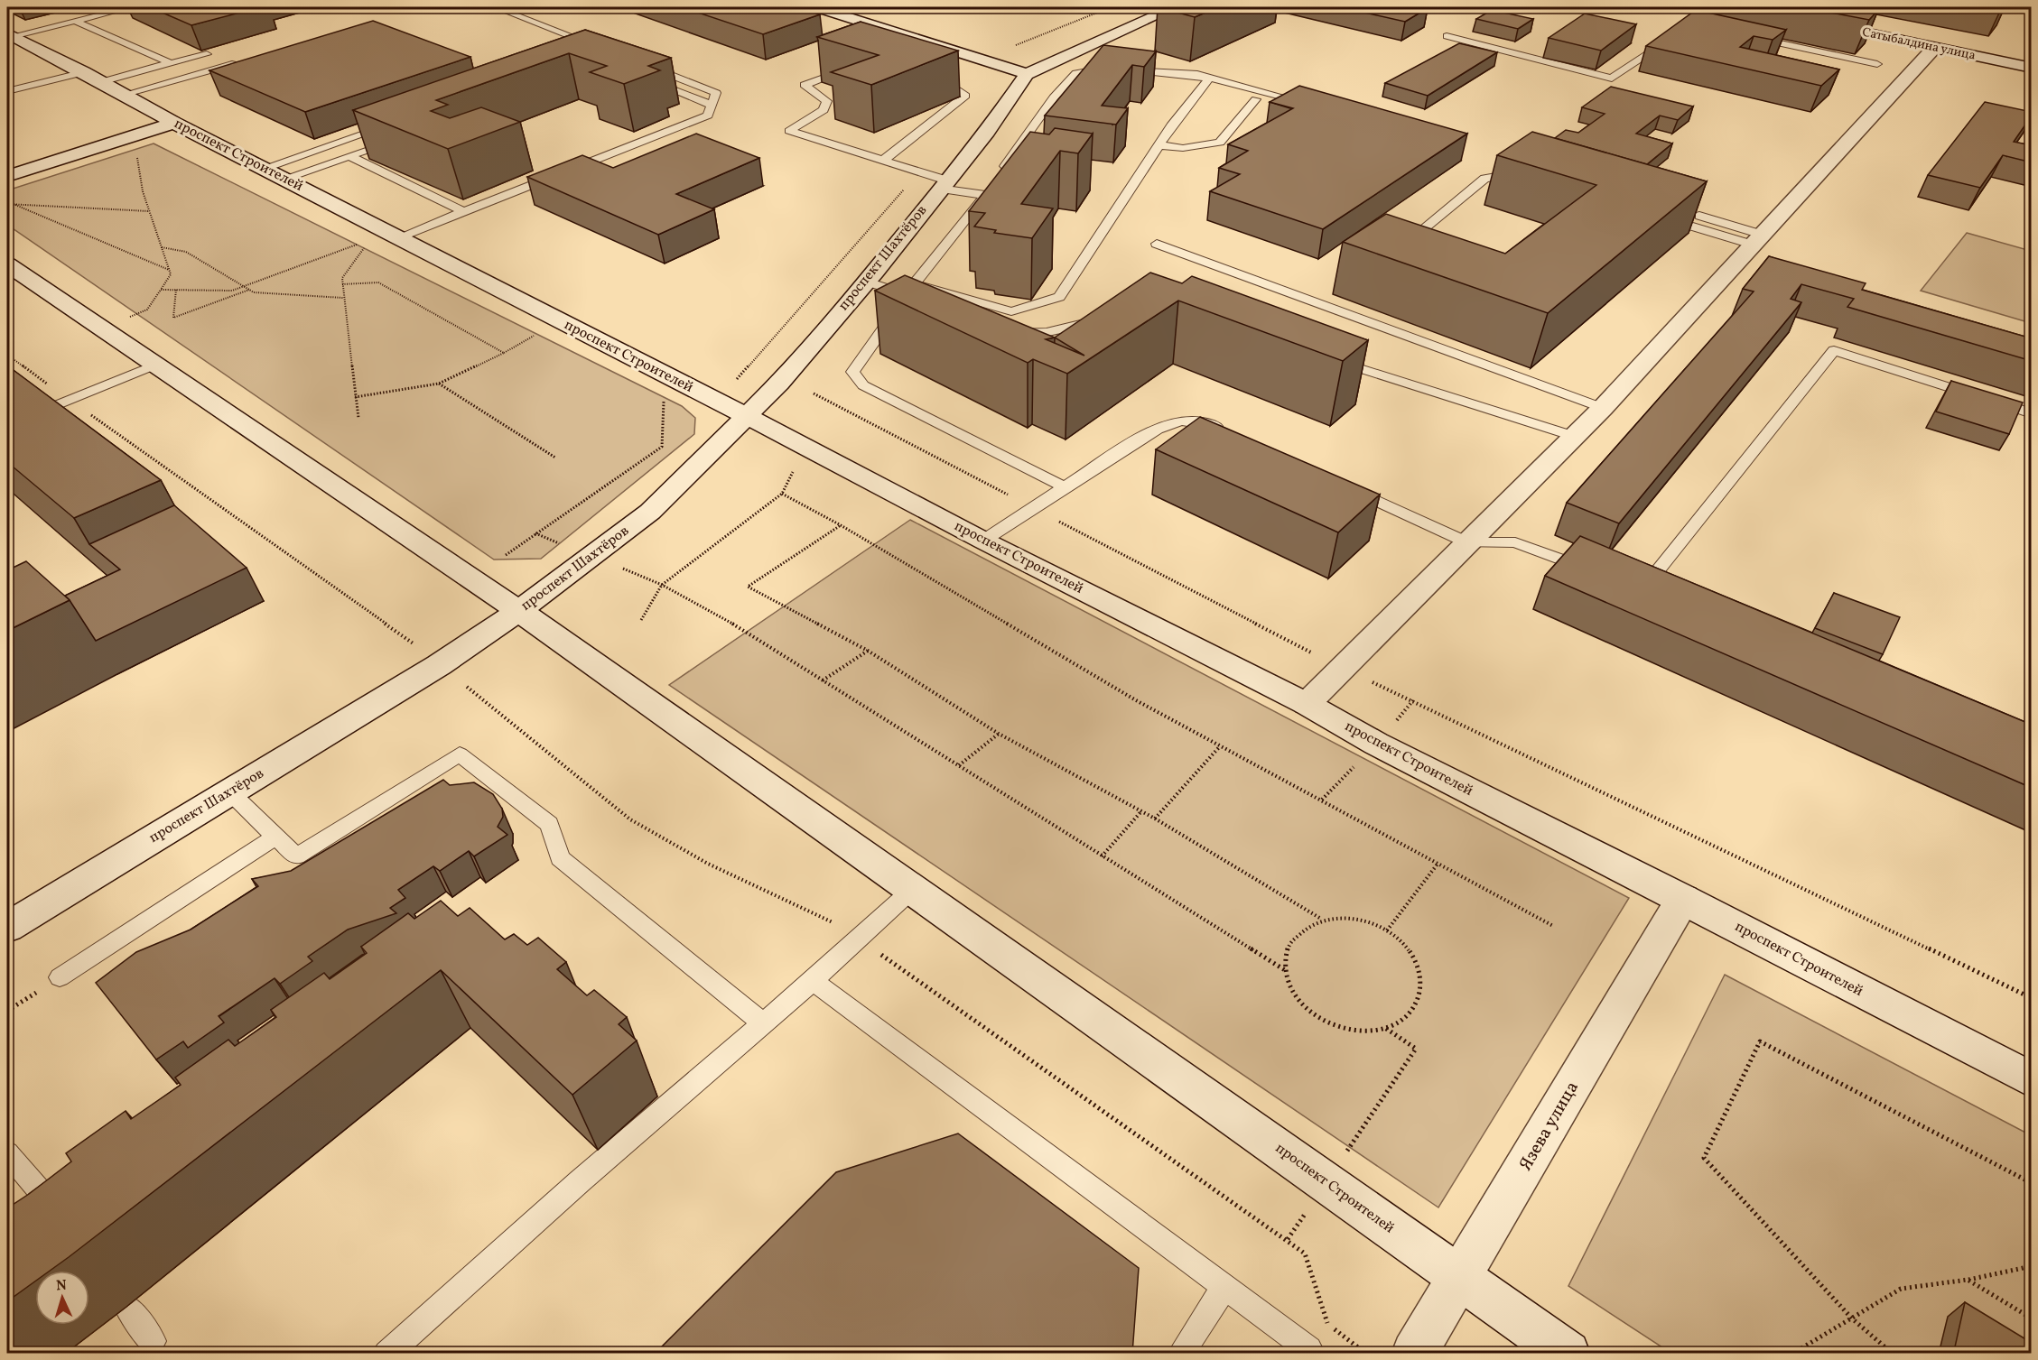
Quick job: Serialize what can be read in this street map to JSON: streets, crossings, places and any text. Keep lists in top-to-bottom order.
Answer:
{
  "streets": {
    "main road": [
      "Сатыбалдина улица",
      "проспект Строителей",
      "проспект Шахтёров",
      "Язева улица"
    ]
  },
  "crossings": [
    ["проспект Строителей", "проспект Шахтёров"],
    ["проспект Строителей", "Язева улица"]
  ],
  "north": "top"
}
